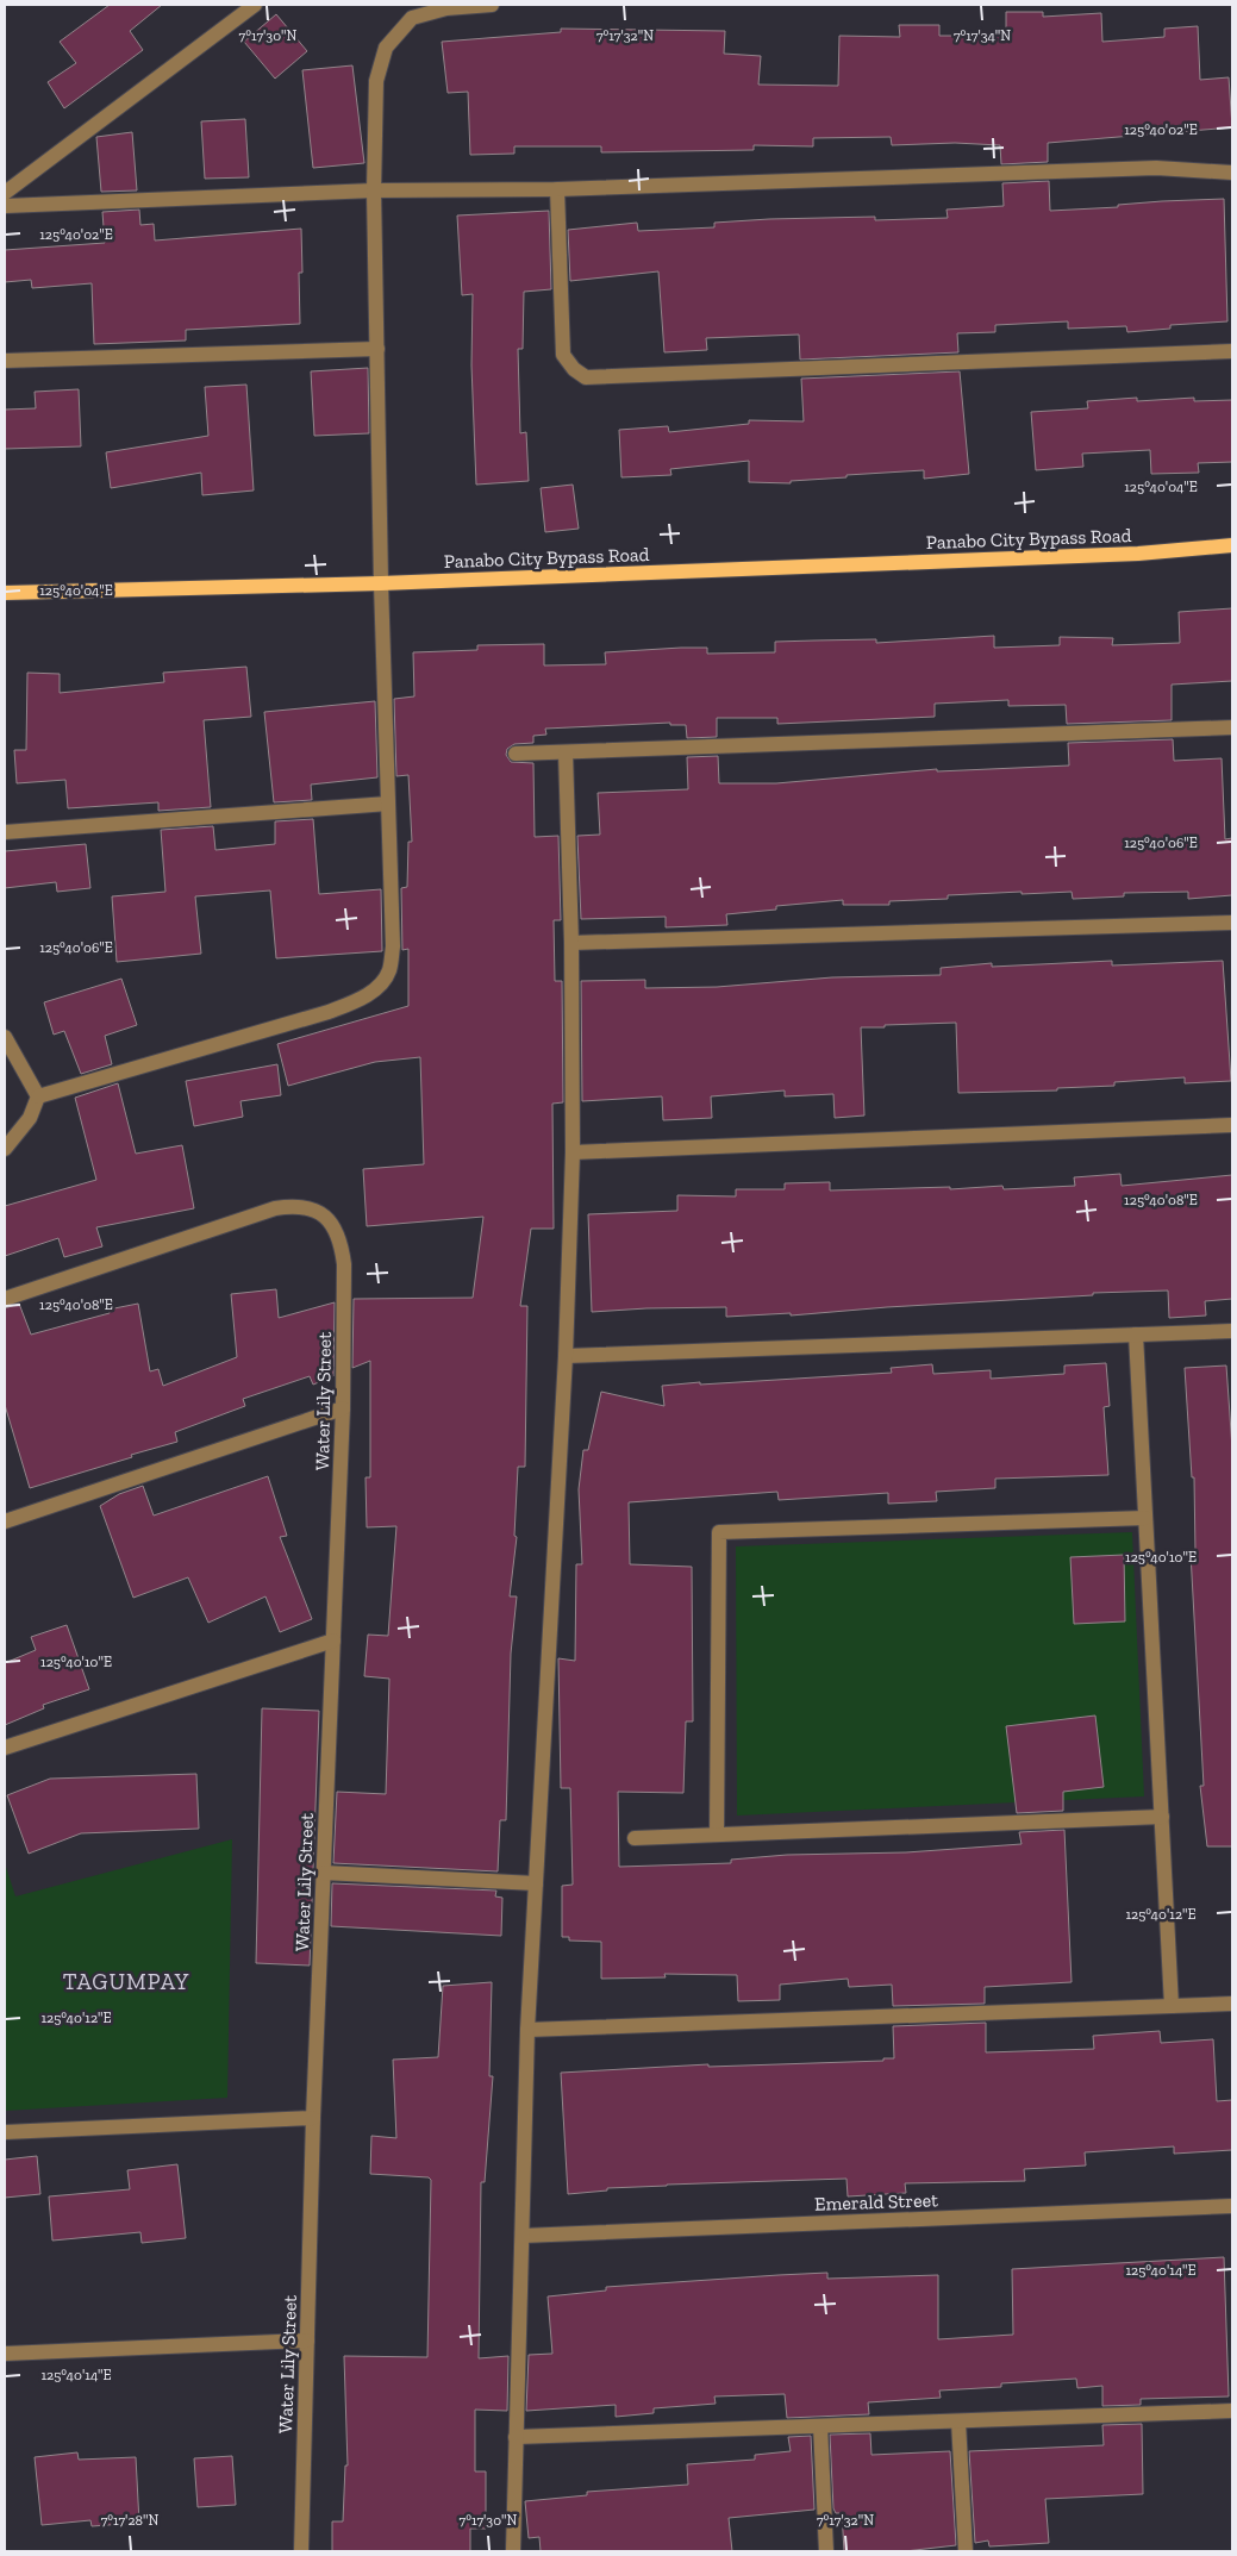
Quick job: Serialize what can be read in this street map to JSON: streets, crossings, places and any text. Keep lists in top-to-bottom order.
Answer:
{
  "streets": {
    "main road": ["Panabo City Bypass Road"],
    "street": ["Water Lily Street", "Emerald Street"]
  },
  "districts": ["TAGUMPAY"],
  "coordinates": [
    "7°17'30\"N",
    "7°17'32\"N",
    "7°17'34\"N",
    "125°40'02\"E",
    "125°40'04\"E",
    "125°40'06\"E",
    "125°40'08\"E",
    "125°40'10\"E",
    "125°40'12\"E",
    "125°40'14\"E",
    "7°17'28\"N"
  ]
}
